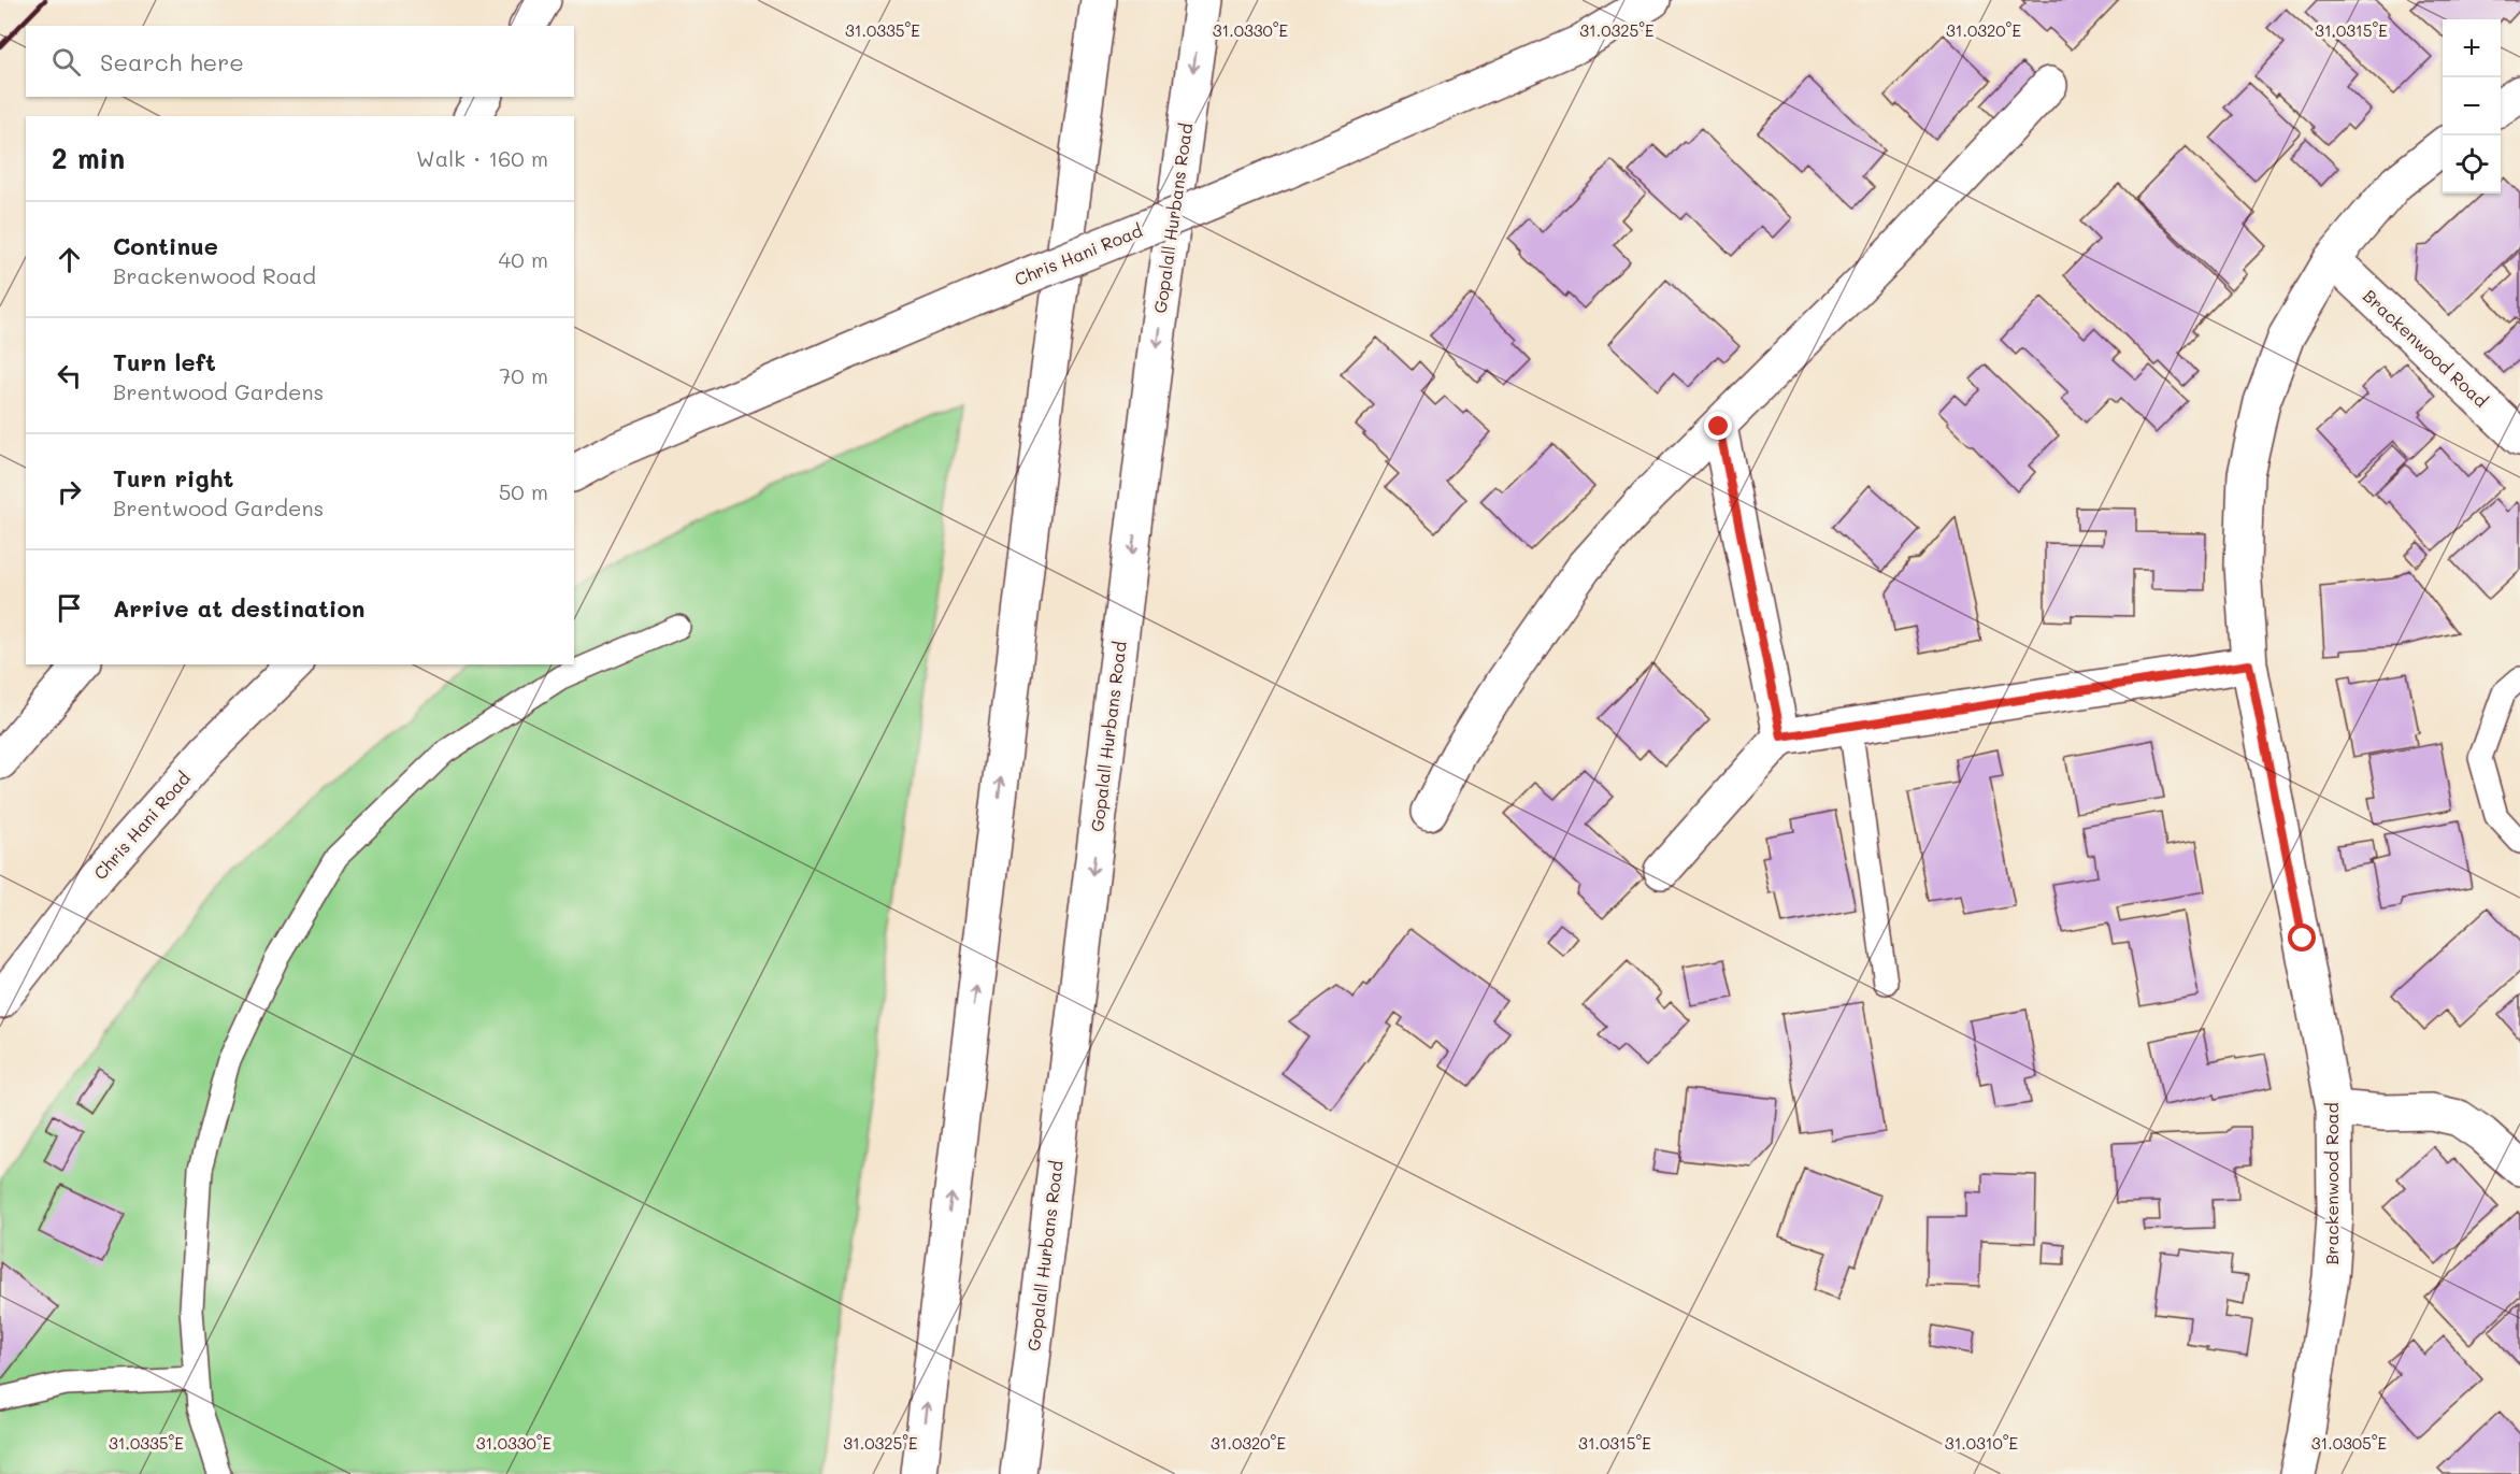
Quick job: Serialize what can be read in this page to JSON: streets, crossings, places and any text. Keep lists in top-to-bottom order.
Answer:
{
  "streets": {
    "main road": ["Gopalall Hurbans Road", "Chris Hani Road", "Brackenwood Road"]
  },
  "page": {
    "map_buttons": ["+", "−"],
    "search": "Search here",
    "heading": ["2 min", "Walk · 160 m"],
    "list": [
      ["Continue", "Brackenwood Road", "40 m"],
      ["Turn left", "Brentwood Gardens", "70 m"],
      ["Turn right", "Brentwood Gardens", "50 m"],
      "Arrive at destination"
    ]
  },
  "coordinates": [
    "31.0335°E",
    "31.0330°E",
    "31.0325°E",
    "31.0320°E",
    "31.0315°E",
    "31.0310°E",
    "31.0305°E"
  ]
}
